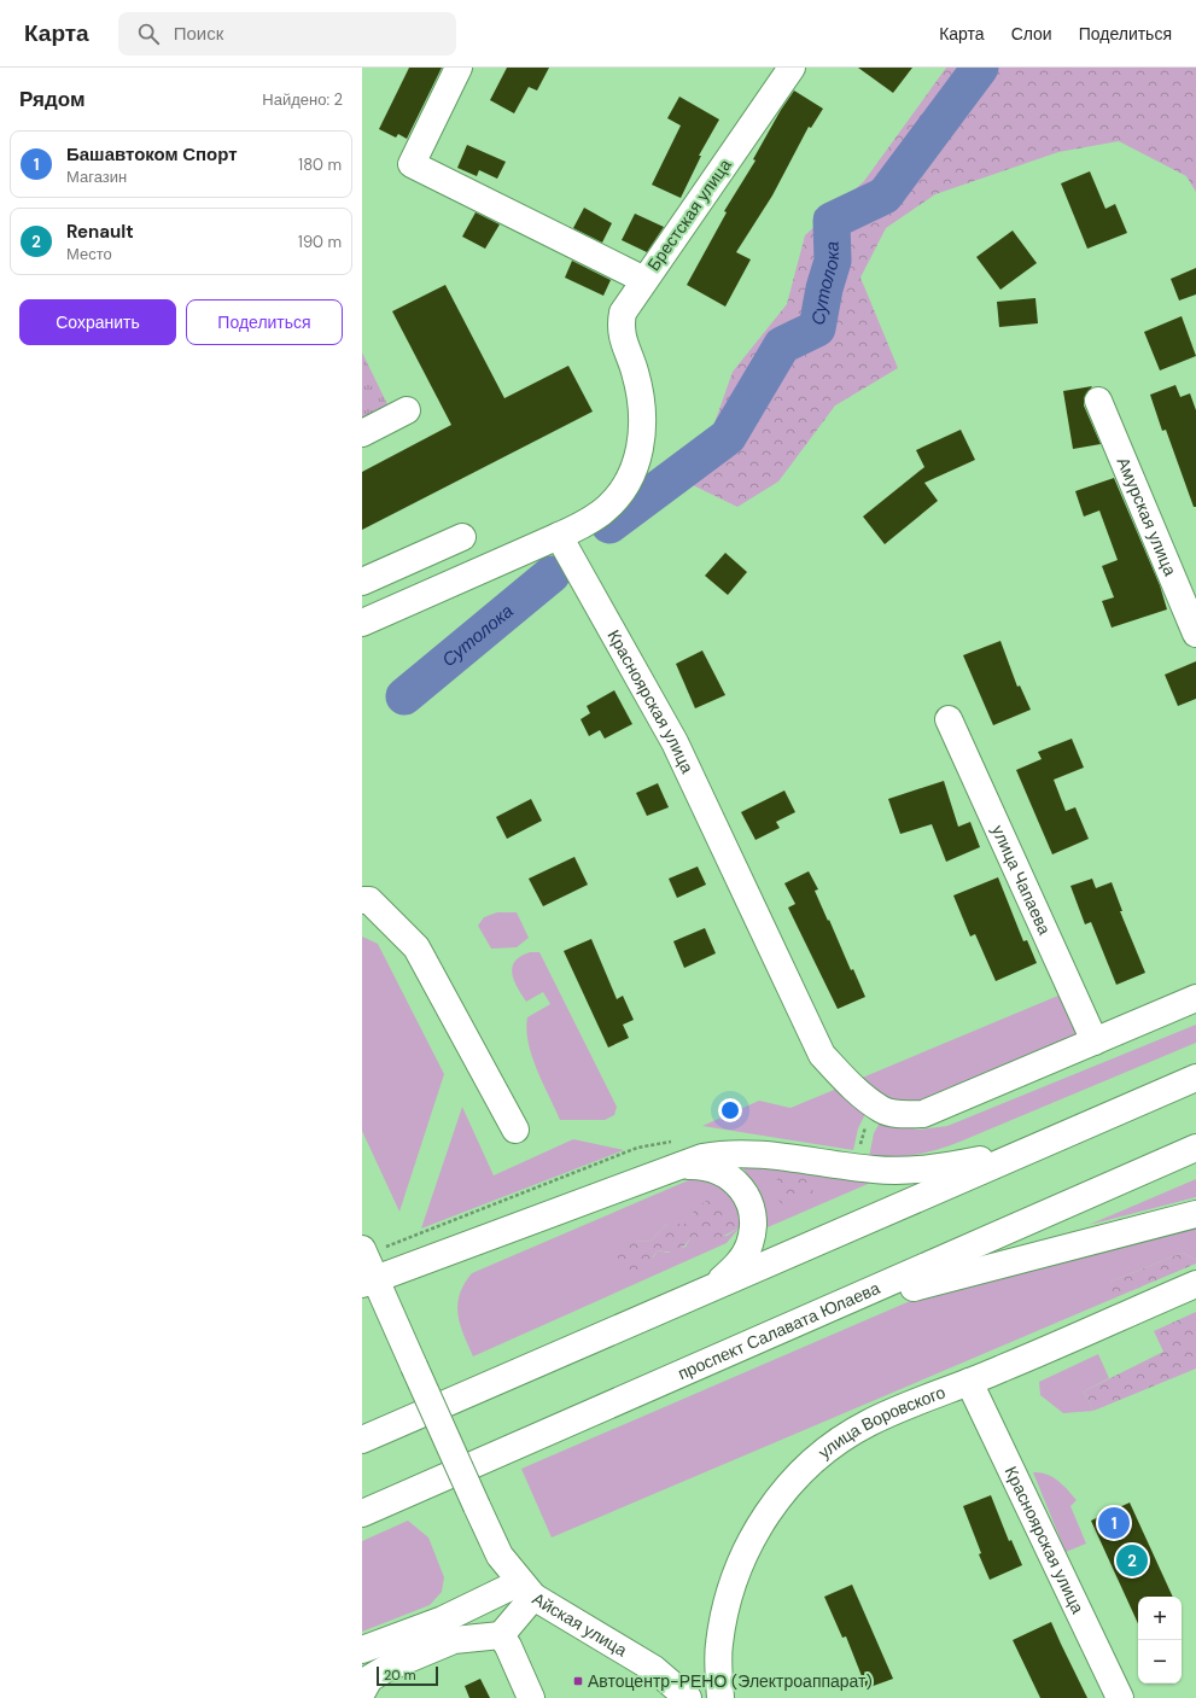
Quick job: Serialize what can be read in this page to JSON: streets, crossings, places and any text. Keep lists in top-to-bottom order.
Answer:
{
  "streets": {
    "main road": [
      "Брестская улица",
      "Амурская улица",
      "Красноярская улица",
      "улица Чапаева",
      "проспект Салавата Юлаева",
      "улица Воровского",
      "Айская улица"
    ]
  },
  "crossings": [
    ["Брестская улица", "Красноярская улица"],
    ["Красноярская улица", "улица Чапаева"],
    ["Красноярская улица", "улица Воровского"]
  ],
  "water": ["Сутолока"],
  "places": {
    "transit": ["Автоцентр-РЕНО (Электроаппарат)"]
  },
  "scale_bar": "20 m",
  "page": {
    "header": "Карта",
    "search": "Поиск",
    "nav": ["Карта", "Слои", "Поделиться"],
    "heading": ["Рядом", "Найдено: 2"],
    "list": [
      {
        "mark": "1",
        "name": "Башавтоком Спорт",
        "note": "Магазин",
        "value": "180 m"
      },
      {
        "mark": "2",
        "name": "Renault",
        "note": "Место",
        "value": "190 m"
      }
    ],
    "buttons": ["Сохранить", "Поделиться"],
    "pins": ["1", "2"],
    "map_buttons": ["+", "−"],
    "scale": "20 m"
  }
}
